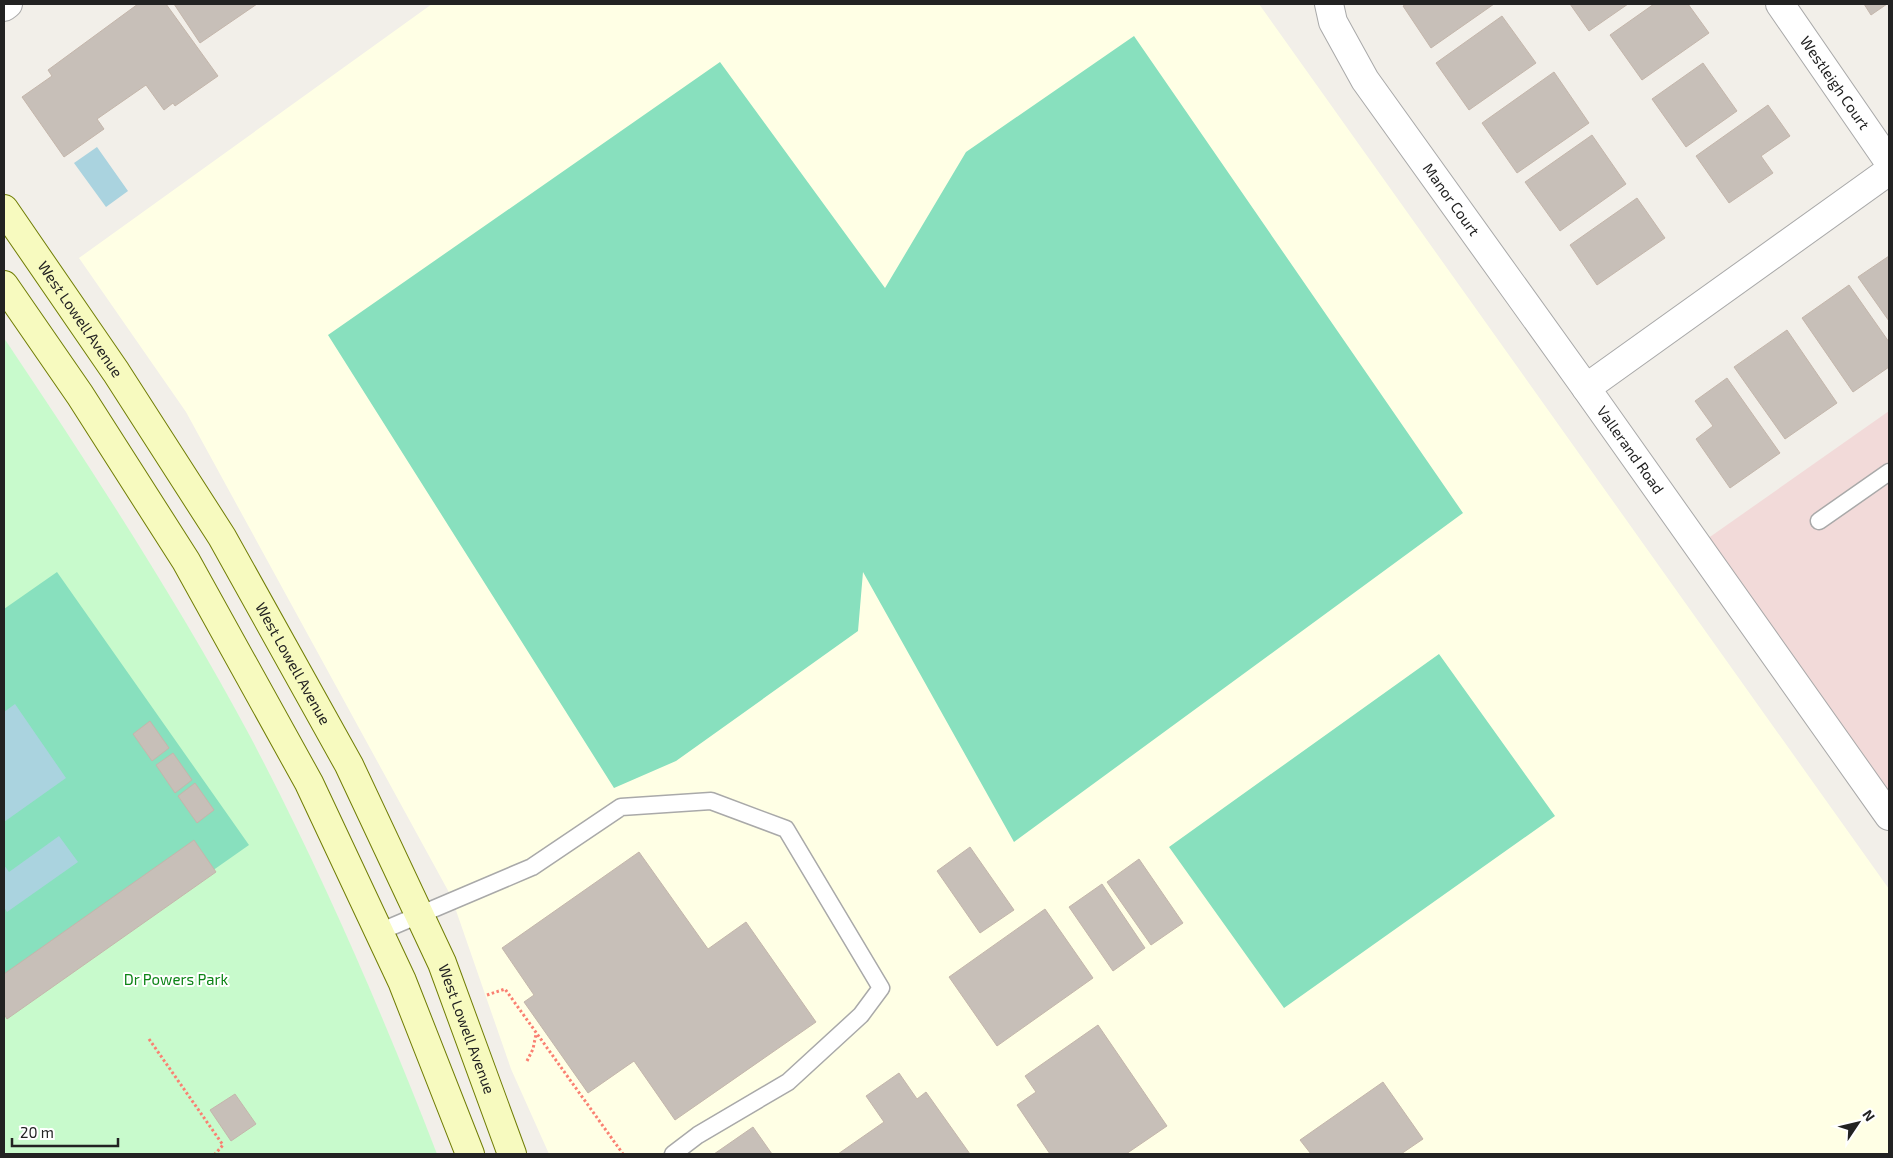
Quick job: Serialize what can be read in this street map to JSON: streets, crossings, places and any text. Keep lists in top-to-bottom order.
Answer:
{
  "streets": {
    "street": [
      "Westleigh Court",
      "Manor Court",
      "West Lowell Avenue",
      "Vallerand Road"
    ]
  },
  "crossings": [
    ["Manor Court", "Vallerand Road"]
  ],
  "parks": ["Dr Powers Park"],
  "scale_bar": "20 m",
  "north": "top right"
}
